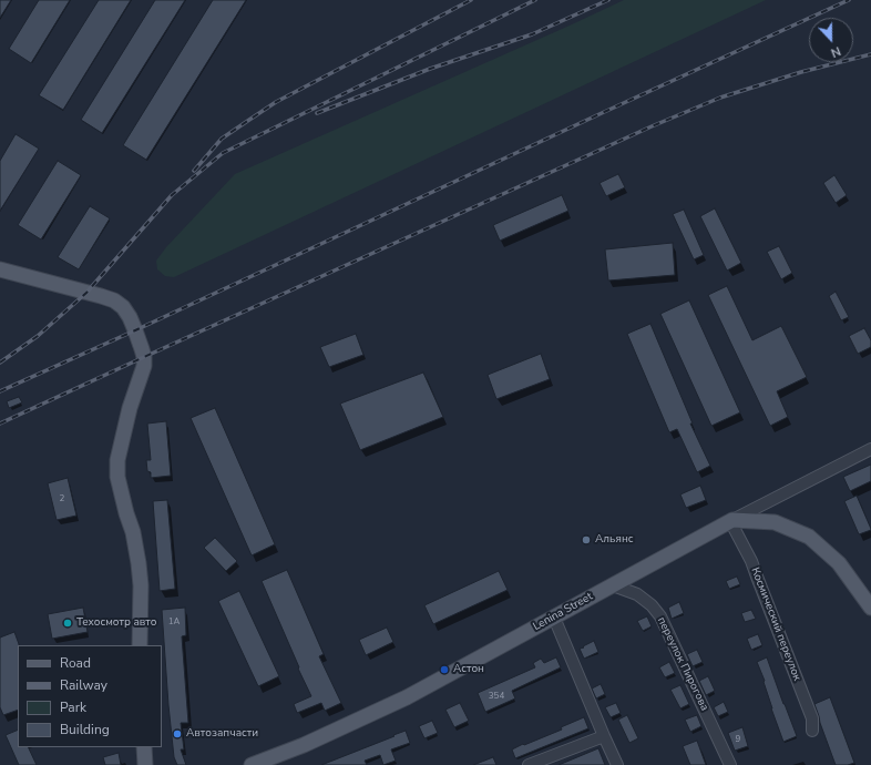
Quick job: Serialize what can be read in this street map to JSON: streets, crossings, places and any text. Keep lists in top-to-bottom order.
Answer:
{
  "streets": {
    "main road": ["Lenina Street"],
    "street": ["Космический переулок", "переулок Пирогова"]
  },
  "crossings": [
    ["Lenina Street", "Космический переулок"],
    ["Lenina Street", "переулок Пирогова"]
  ],
  "places": [
    "Альянс",
    "Техосмотр авто",
    "Астон",
    "Автозапчасти"
  ],
  "house_numbers": [
    "2",
    "1А",
    "354",
    "9"
  ],
  "legend": [
    "Road",
    "Railway",
    "Park",
    "Building"
  ],
  "north": "bottom"
}
